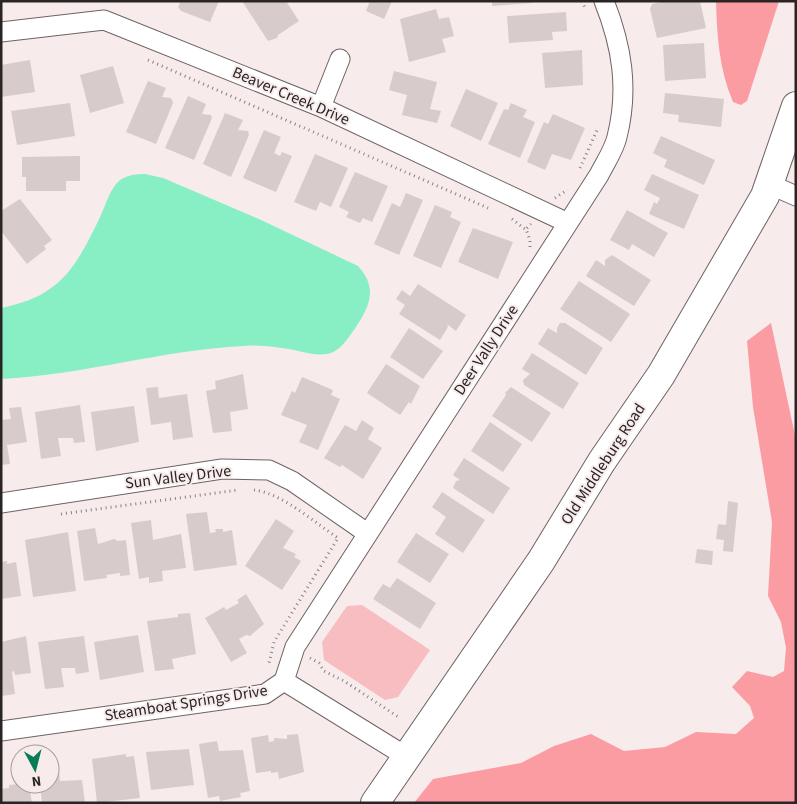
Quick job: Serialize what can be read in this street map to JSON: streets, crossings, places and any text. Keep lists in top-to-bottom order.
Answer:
{
  "streets": {
    "main road": ["Old Middleburg Road"],
    "street": [
      "Beaver Creek Drive",
      "Deer Vally Drive",
      "Sun Valley Drive",
      "Steamboat Springs Drive"
    ]
  },
  "crossings": [
    ["Beaver Creek Drive", "Deer Vally Drive"],
    ["Deer Vally Drive", "Sun Valley Drive"],
    ["Deer Vally Drive", "Steamboat Springs Drive"],
    ["Old Middleburg Road", "Steamboat Springs Drive"]
  ],
  "north": "bottom"
}
